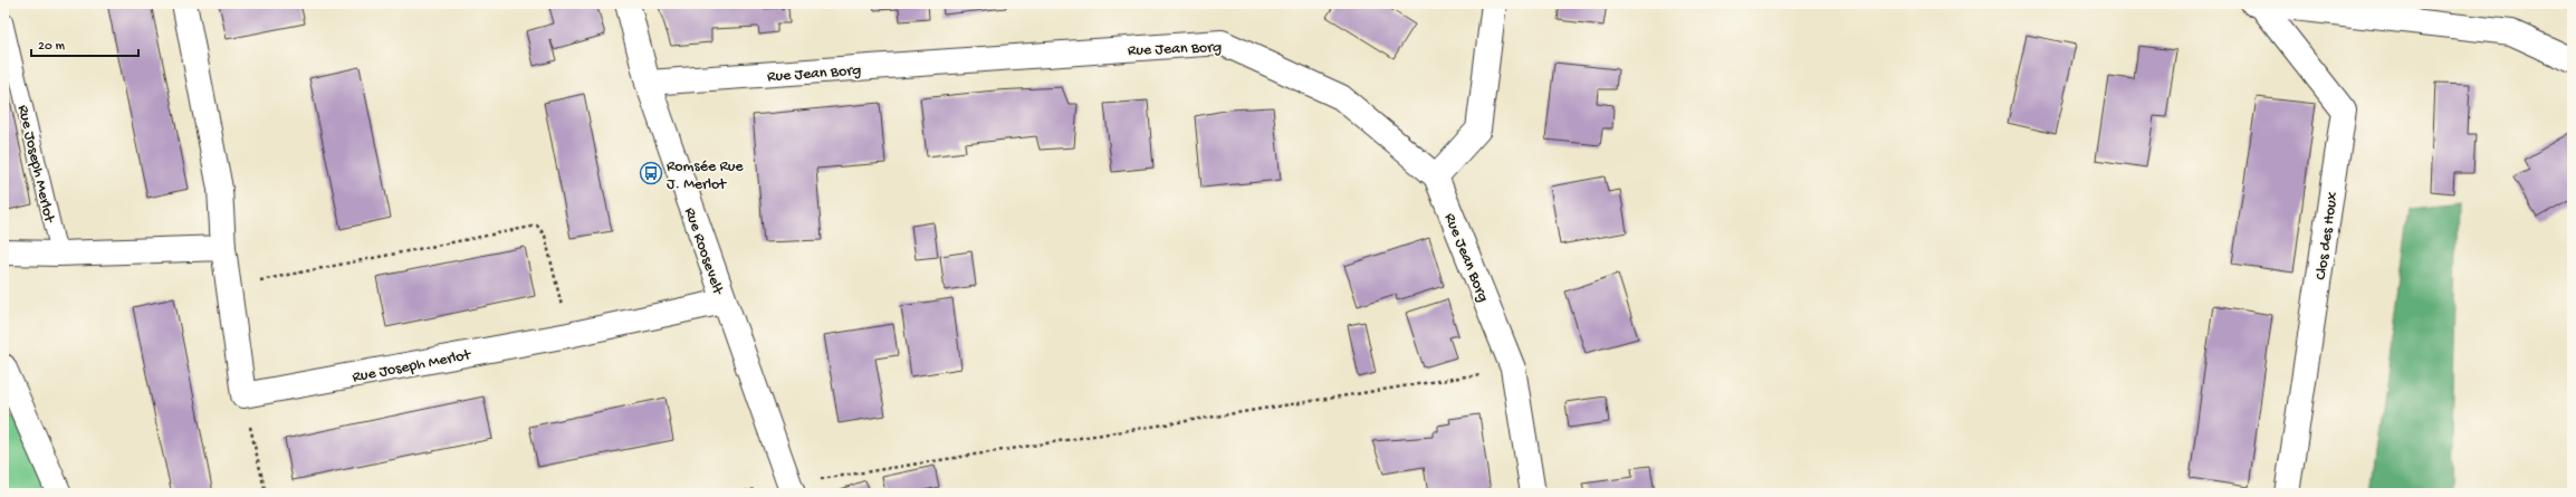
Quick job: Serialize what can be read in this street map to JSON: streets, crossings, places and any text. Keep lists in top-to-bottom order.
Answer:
{
  "streets": {
    "street": [
      "Rue Jean Borg",
      "Rue Joseph Merlot",
      "Clos des Houx",
      "Rue Roosevelt"
    ]
  },
  "crossings": [
    ["Rue Jean Borg", "Rue Roosevelt"],
    ["Rue Joseph Merlot", "Rue Roosevelt"]
  ],
  "places": {
    "bus stop": ["Romsée Rue J. Merlot"]
  },
  "scale_bar": "20 m"
}
